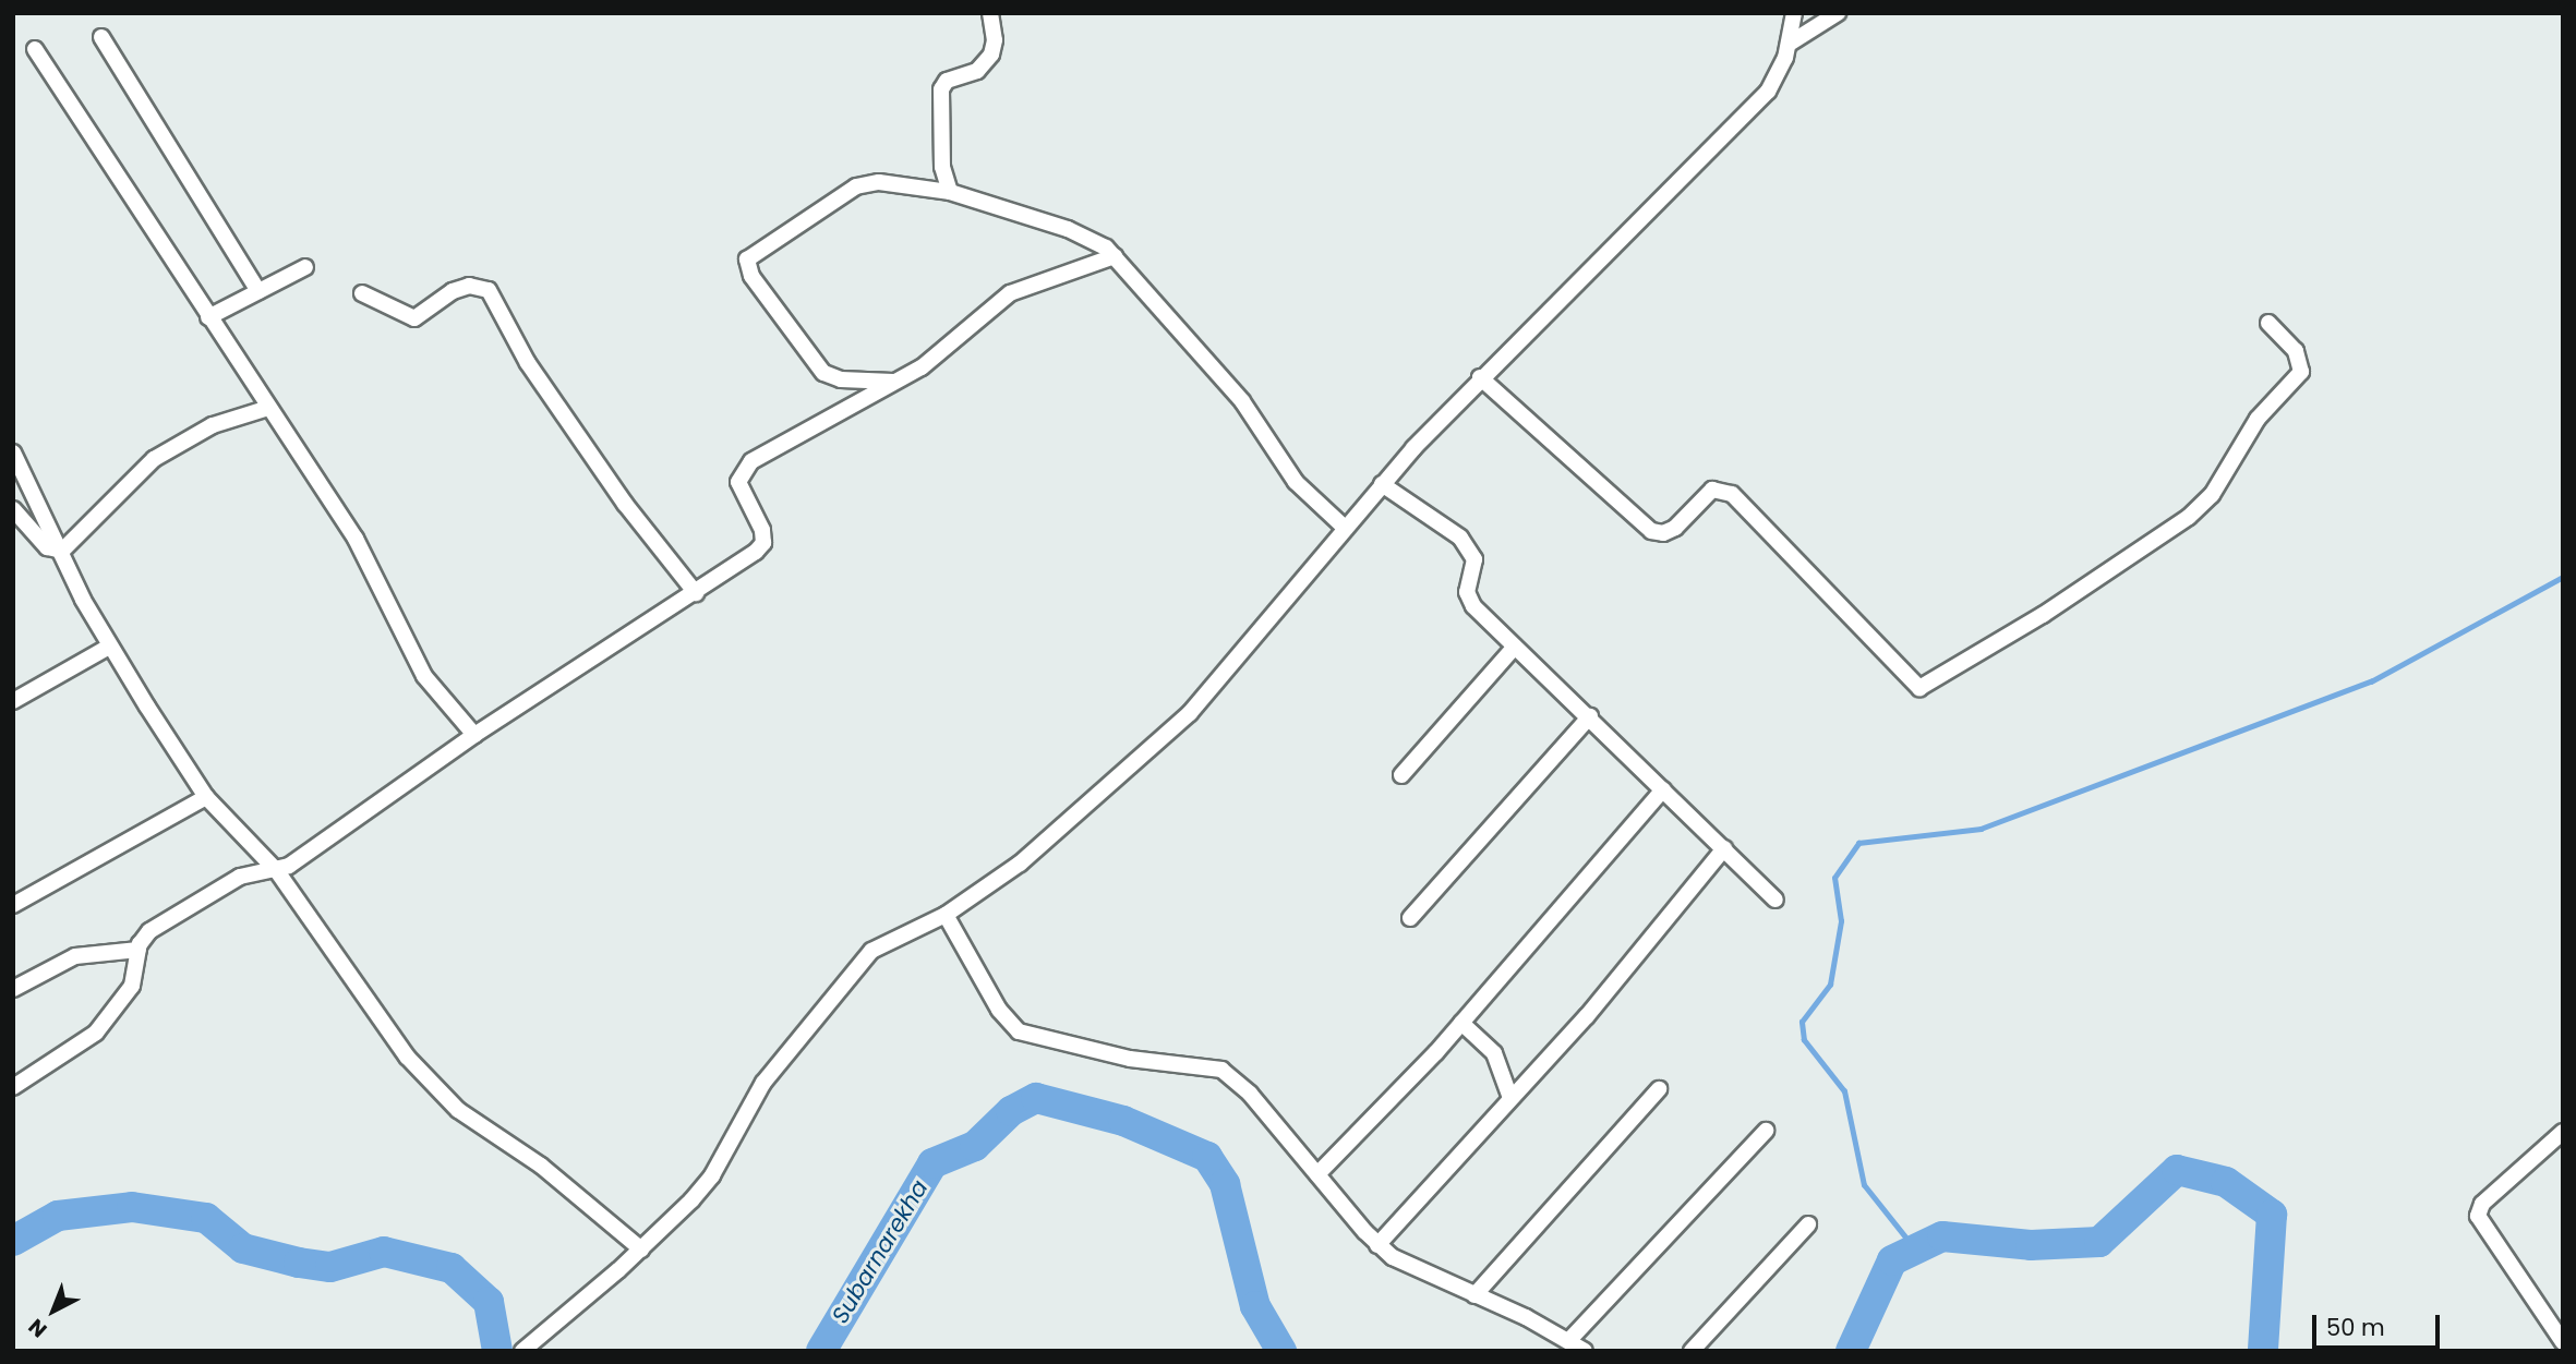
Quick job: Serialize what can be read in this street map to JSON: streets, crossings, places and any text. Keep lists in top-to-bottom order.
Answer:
{
  "water": ["Subarnarekha"],
  "scale_bar": "50 m",
  "north": "bottom left"
}
